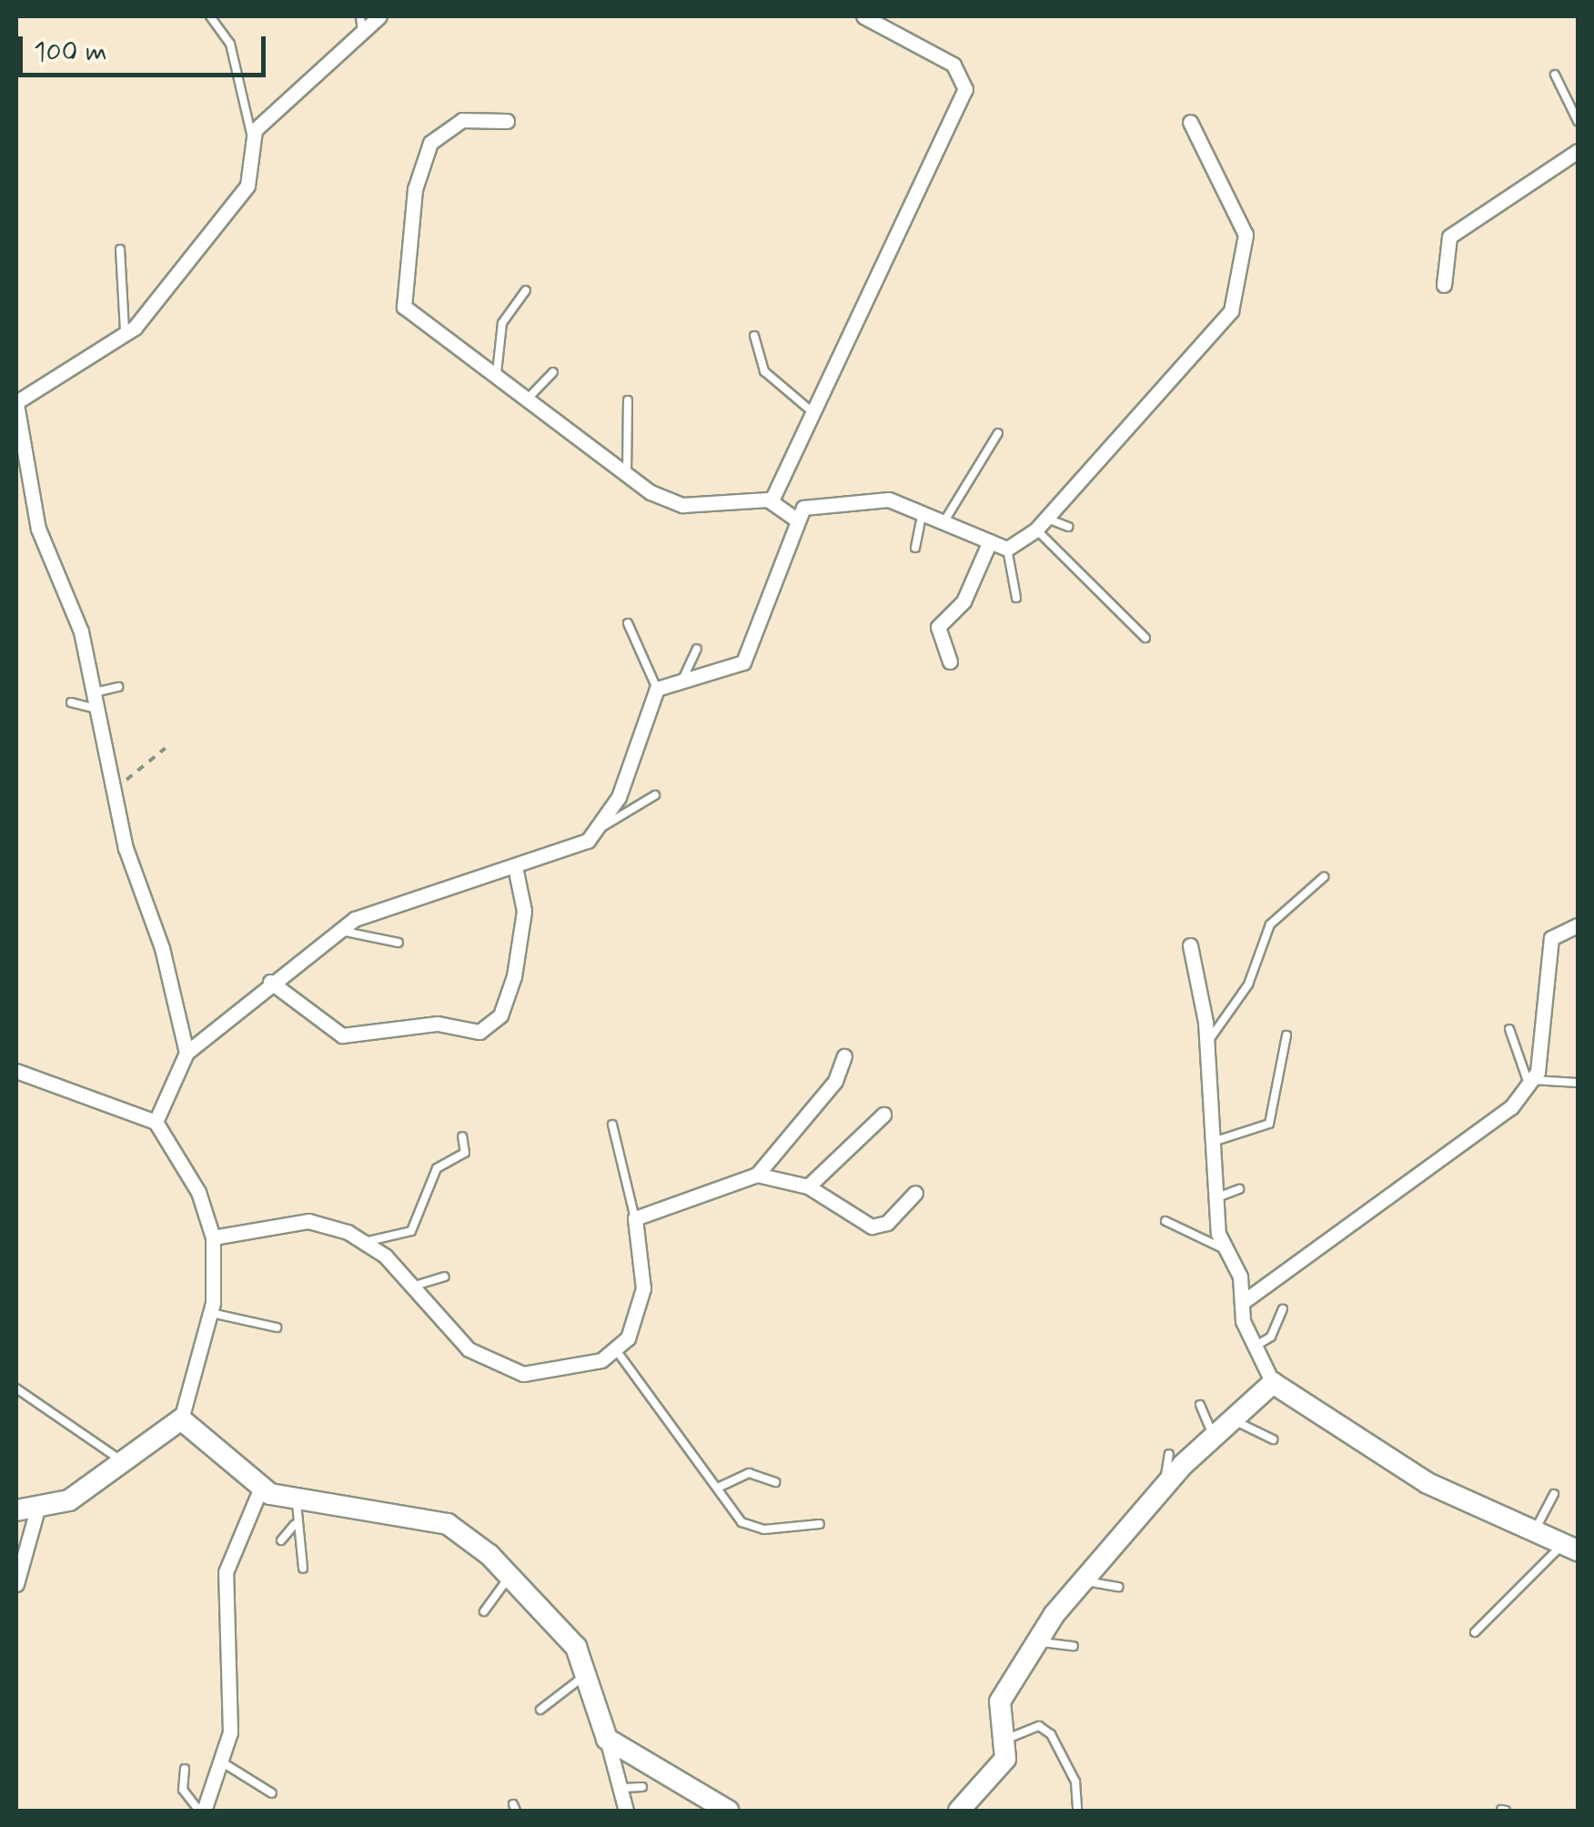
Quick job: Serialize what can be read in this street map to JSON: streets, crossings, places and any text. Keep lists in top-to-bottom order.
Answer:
{
  "scale_bar": "100 m"
}
